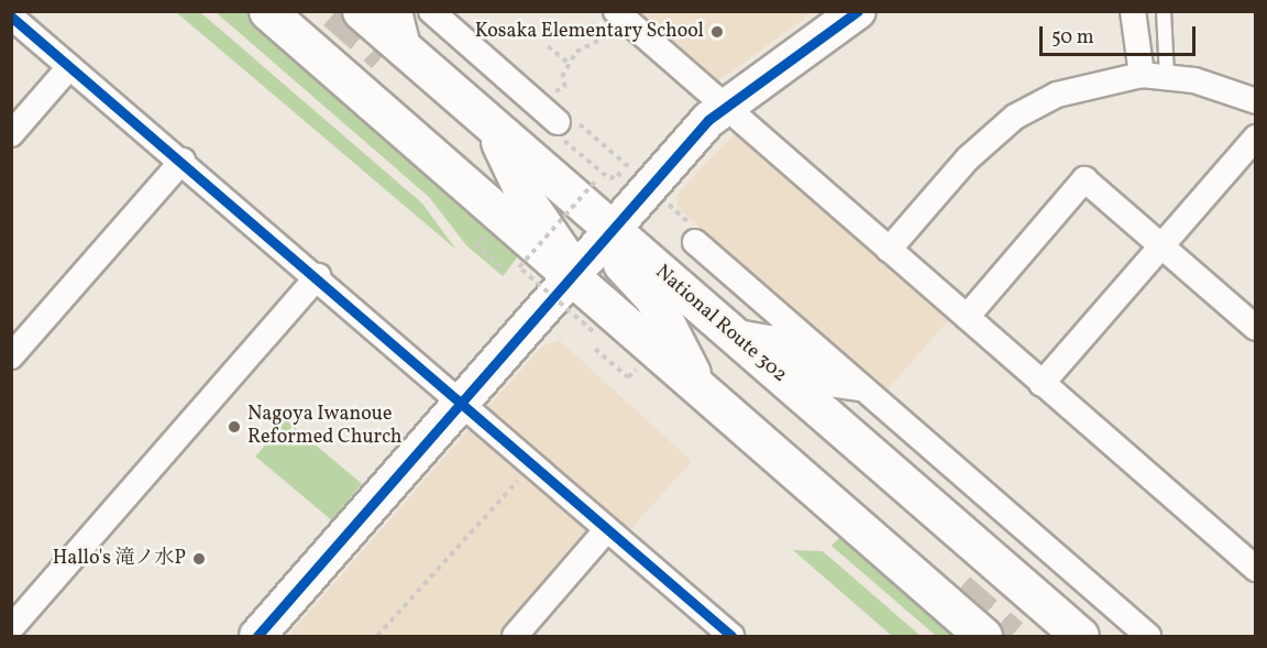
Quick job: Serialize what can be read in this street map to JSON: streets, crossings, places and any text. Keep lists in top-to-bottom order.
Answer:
{
  "streets": {
    "highway": ["National Route 302"]
  },
  "places": ["Kosaka Elementary School", "Nagoya Iwanoue Reformed Church", "Hallo's 滝ノ水P"],
  "scale_bar": "50 m"
}
